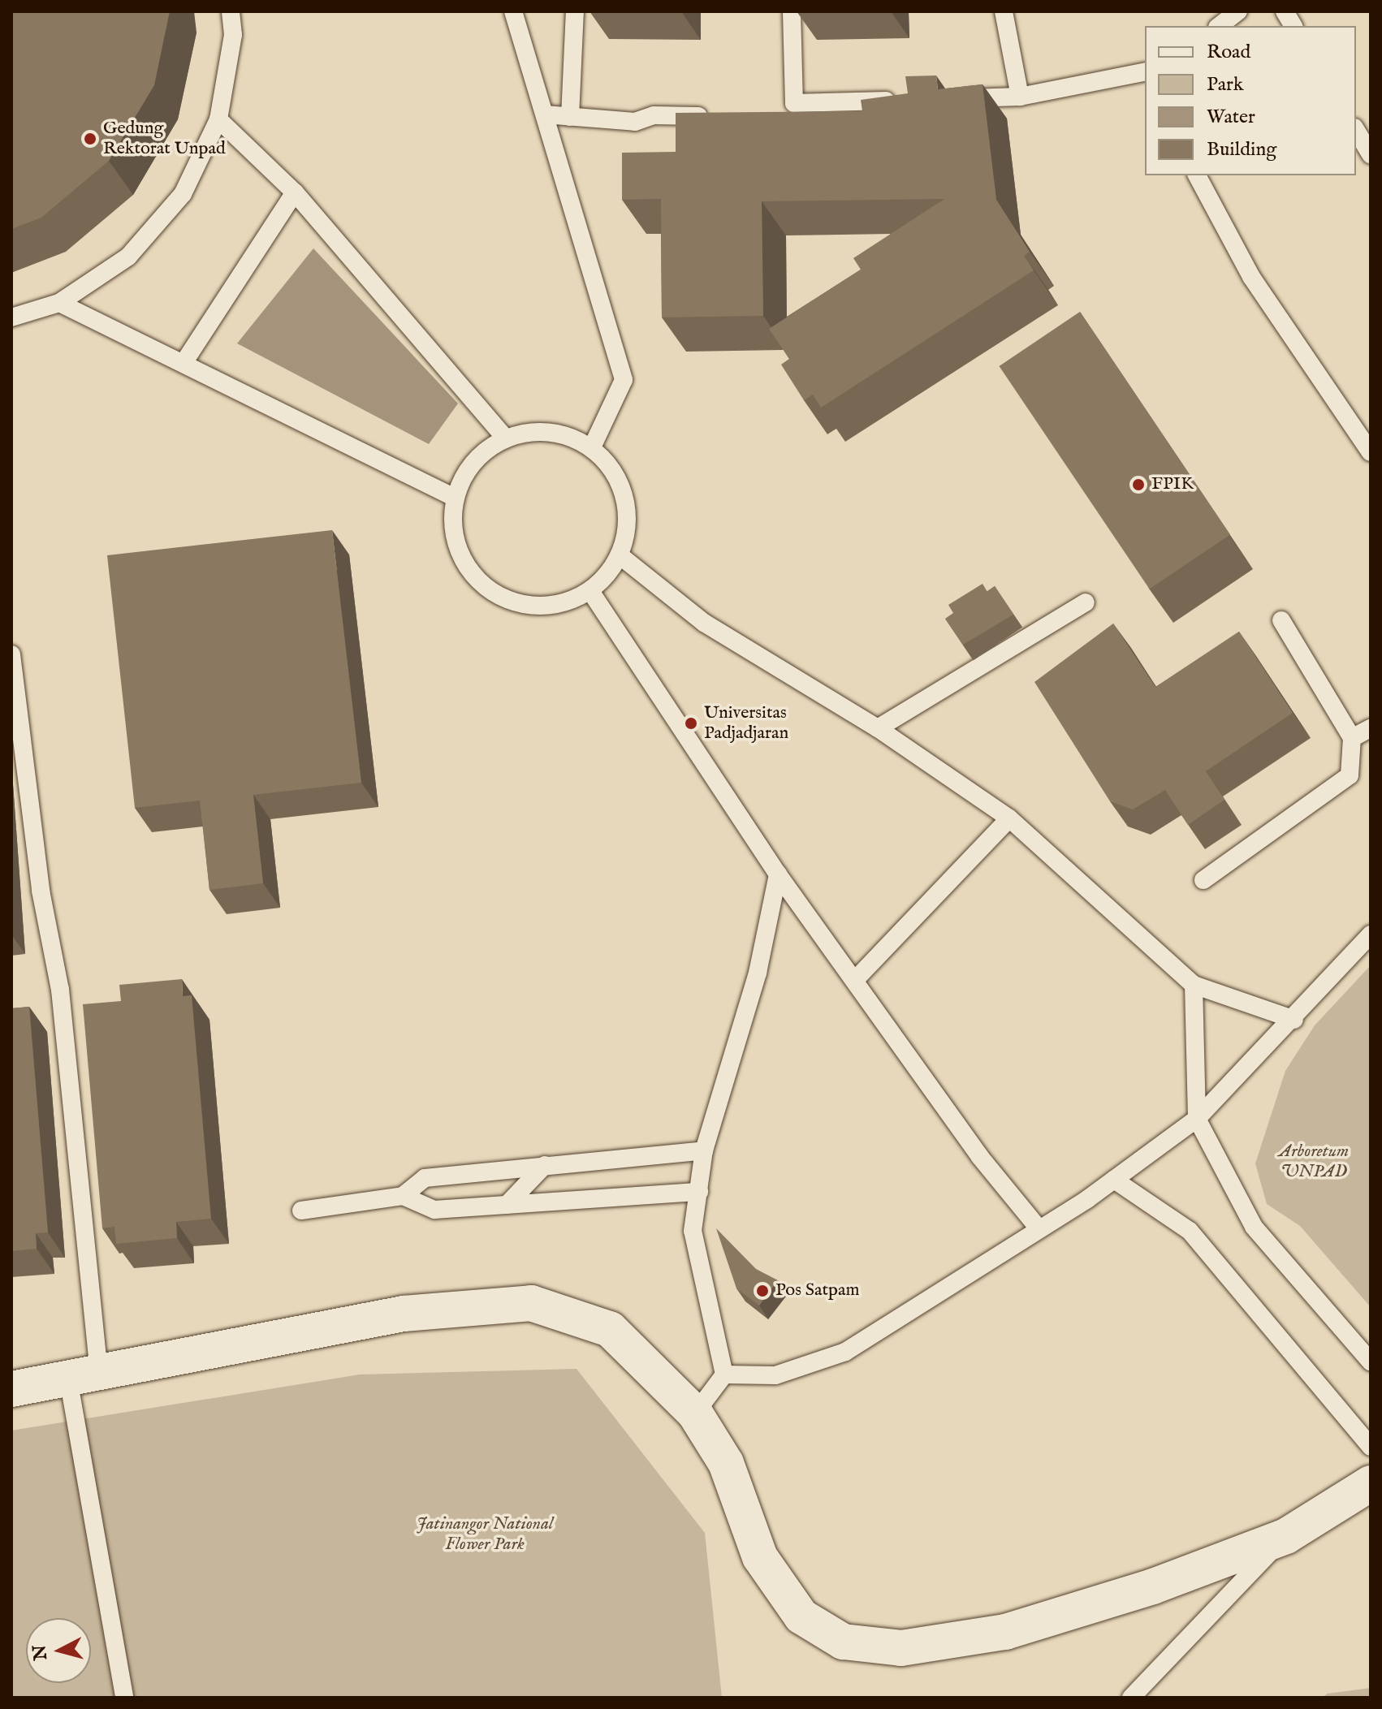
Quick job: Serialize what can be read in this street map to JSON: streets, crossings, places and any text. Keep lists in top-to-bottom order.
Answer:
{
  "parks": ["Arboretum UNPAD", "Jatinangor National Flower Park"],
  "places": [
    "Gedung Rektorat Unpad",
    "FPIK",
    "Universitas Padjadjaran",
    "Pos Satpam"
  ],
  "legend": [
    "Road",
    "Park",
    "Water",
    "Building"
  ],
  "north": "left"
}
